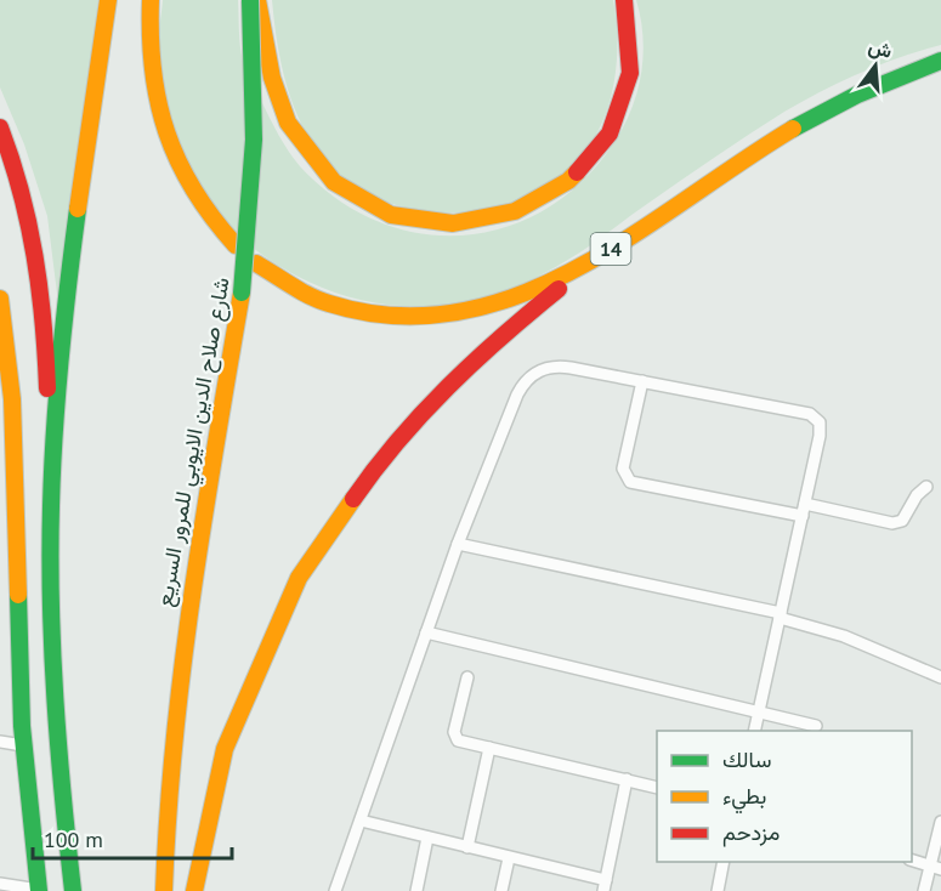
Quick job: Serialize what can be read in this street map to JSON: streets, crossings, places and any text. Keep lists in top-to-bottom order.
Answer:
{
  "streets": {
    "main road": ["14", "شارع صلاح الدين الايوبي للمرور السريع"]
  },
  "legend": ["سالك", "بطيء", "مزدحم"],
  "scale_bar": "100 m",
  "north": "top"
}
